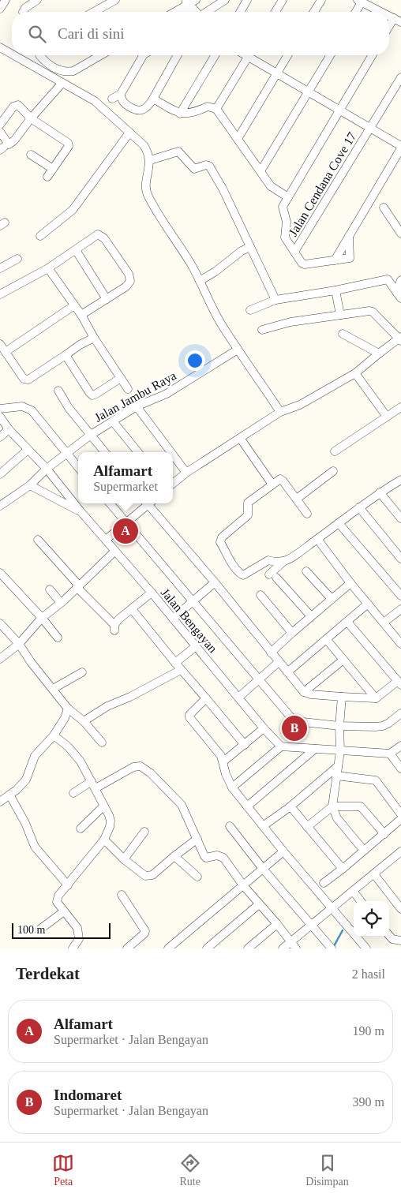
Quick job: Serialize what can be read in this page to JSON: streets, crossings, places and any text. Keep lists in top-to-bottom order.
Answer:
{
  "streets": {
    "street": ["Jalan Cendana Cove 17", "Jalan Jambu Raya", "Jalan Bengayan"]
  },
  "crossings": [
    ["Jalan Jambu Raya", "Jalan Bengayan"]
  ],
  "scale_bar": "100 m",
  "page": {
    "search": "Cari di sini",
    "popup": ["Alfamart", "Supermarket"],
    "pins": ["A", "B"],
    "scale": "100 m",
    "heading": ["Terdekat", "2 hasil"],
    "list": [
      {
        "mark": "A",
        "name": "Alfamart",
        "note": "Supermarket · Jalan Bengayan",
        "value": "190 m"
      },
      {
        "mark": "B",
        "name": "Indomaret",
        "note": "Supermarket · Jalan Bengayan",
        "value": "390 m"
      }
    ],
    "nav": ["Peta", "Rute", "Disimpan"]
  }
}
